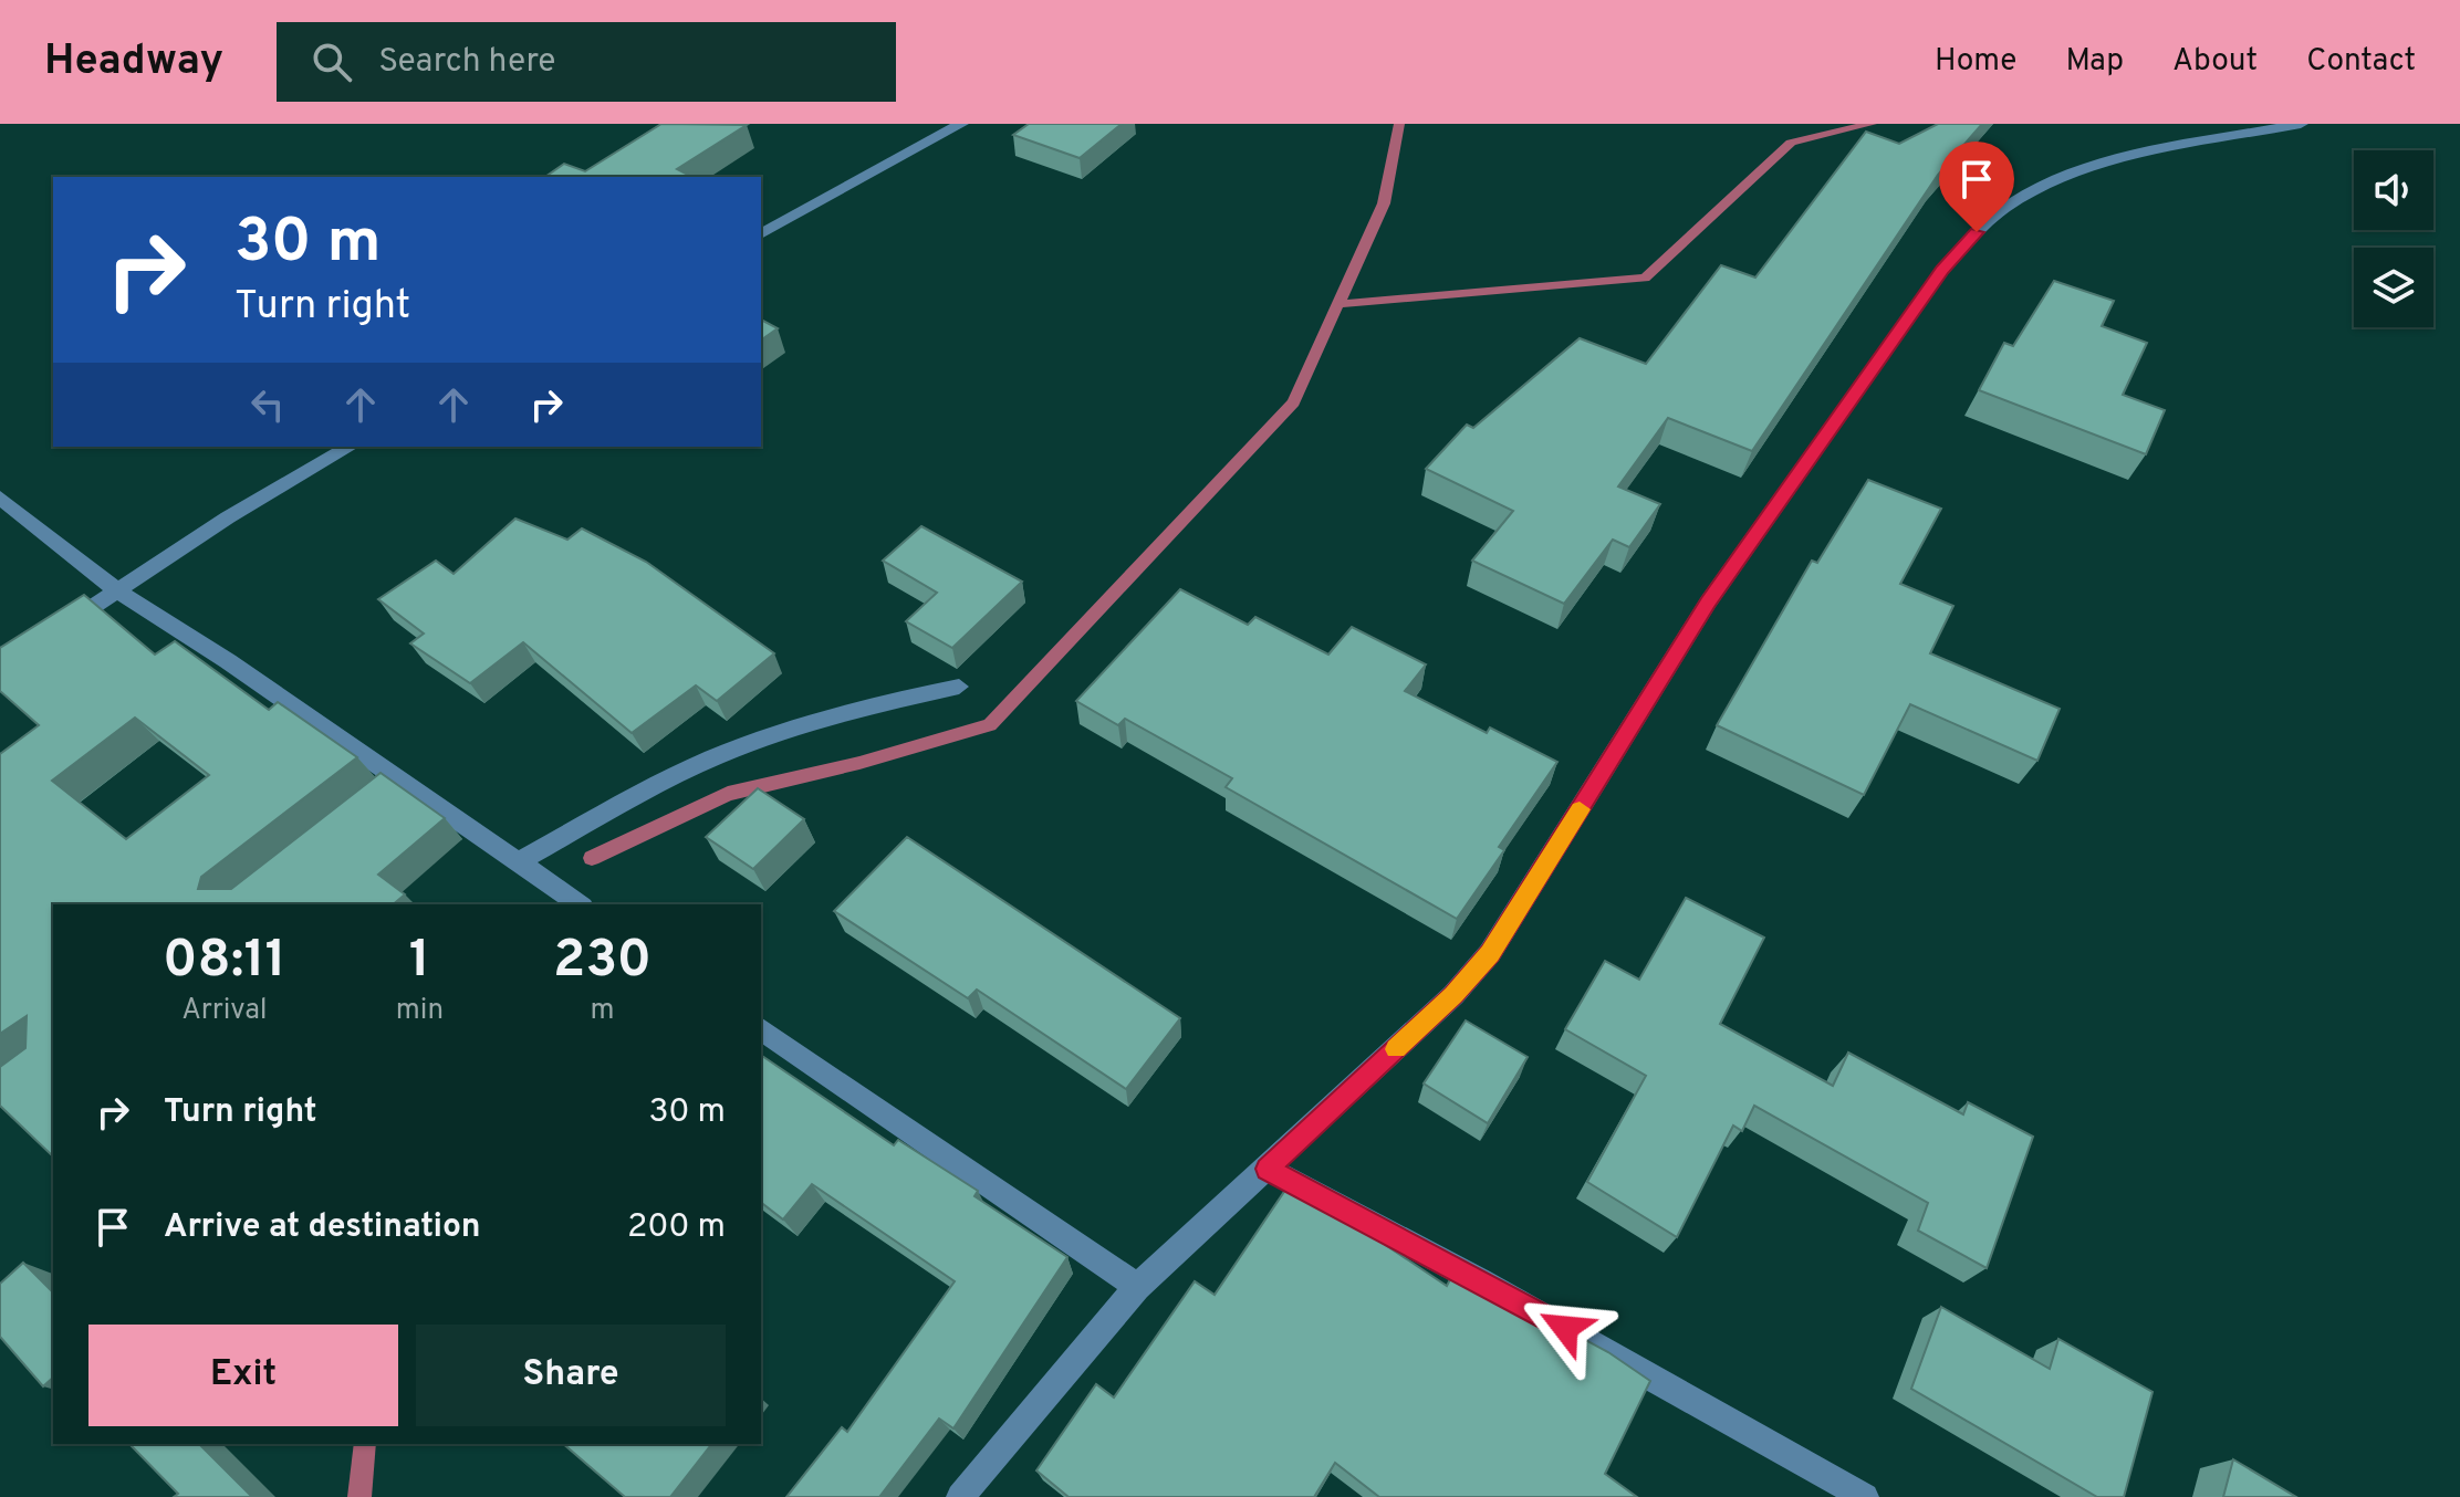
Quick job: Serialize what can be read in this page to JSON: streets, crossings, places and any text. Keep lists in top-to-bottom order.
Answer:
{
  "page": {
    "header": "Headway",
    "search": "Search here",
    "nav": [
      "Home",
      "Map",
      "About",
      "Contact"
    ],
    "turn": ["30 m", "Turn right"],
    "eta": [
      "08:11",
      "Arrival",
      "1",
      "min",
      "230",
      "m"
    ],
    "list": [
      {
        "name": "Turn right",
        "value": "30 m"
      },
      {
        "name": "Arrive at destination",
        "value": "200 m"
      }
    ],
    "buttons": ["Exit", "Share"]
  }
}
